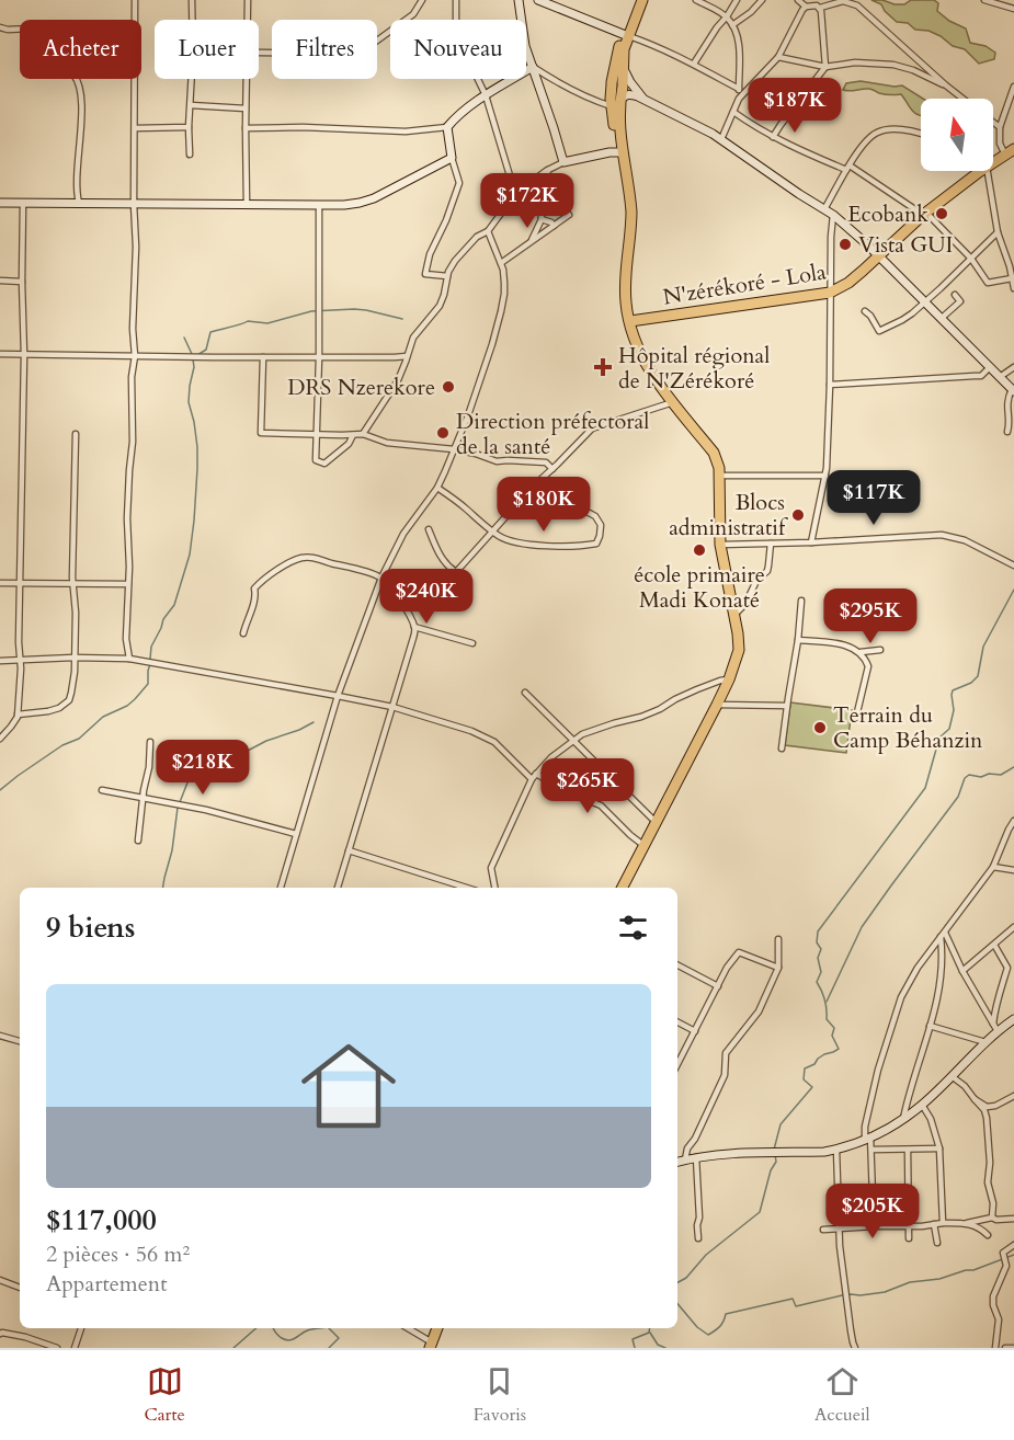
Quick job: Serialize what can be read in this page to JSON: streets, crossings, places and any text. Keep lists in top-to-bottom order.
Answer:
{
  "streets": {
    "highway": ["N'zérékoré - Lola"]
  },
  "places": {
    "other": [
      "Ecobank",
      "Vista GUI",
      "DRS Nzerekore",
      "Direction préfectoral de la santé",
      "Blocs administratif",
      "école primaire Madi Konaté",
      "Terrain du Camp Béhanzin"
    ],
    "health": ["Hôpital régional de N'Zérékoré"]
  },
  "north": "top",
  "page": {
    "chip": [
      "Acheter",
      "Louer",
      "Filtres",
      "Nouveau"
    ],
    "price": [
      "$187K",
      "$172K",
      "$117K",
      "$180K",
      "$240K",
      "$295K",
      "$218K",
      "$265K",
      "$205K"
    ],
    "heading": "9 biens",
    "list": [
      {
        "name": "$117,000",
        "note": "2 pièces · 56 m² · Appartement"
      }
    ],
    "tabs": ["Carte", "Favoris", "Accueil"]
  }
}
